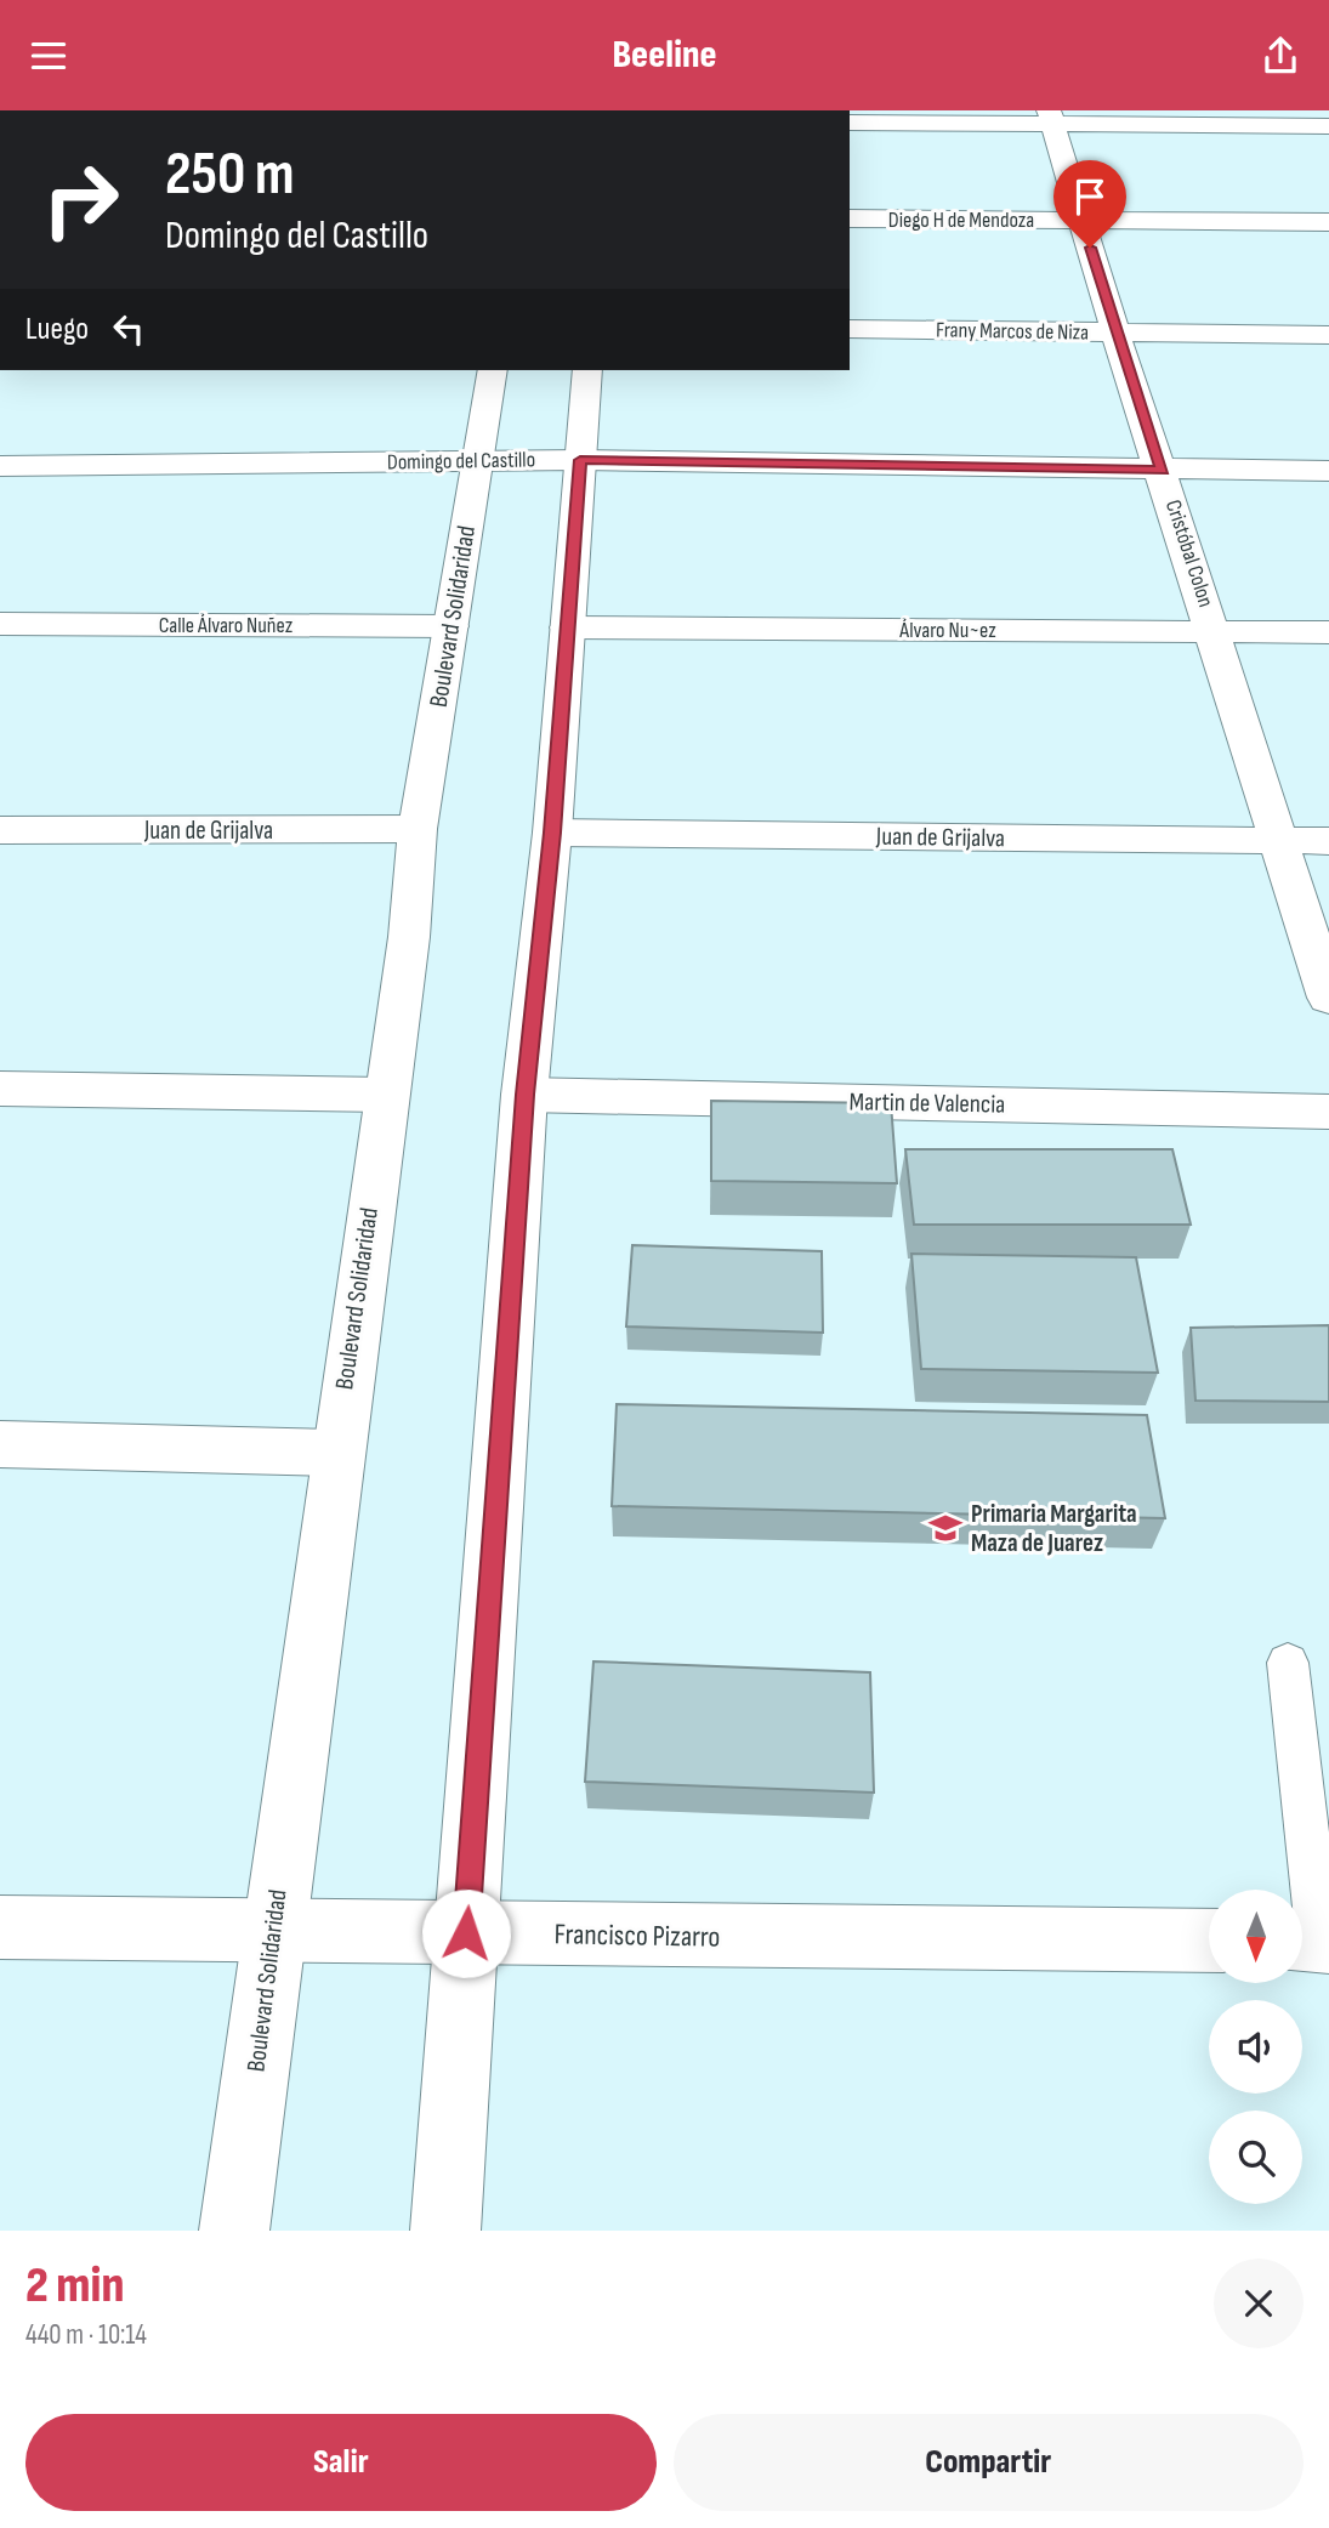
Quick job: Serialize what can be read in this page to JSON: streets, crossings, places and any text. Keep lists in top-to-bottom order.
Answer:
{
  "streets": {
    "street": [
      "Diego H de Mendoza",
      "Frany Marcos de Niza",
      "Domingo del Castillo",
      "Cristóbal Colon",
      "Boulevard Solidaridad",
      "Calle Álvaro Nuñez",
      "Álvaro Nu~ez",
      "Juan de Grijalva",
      "Martin de Valencia",
      "Francisco Pizarro"
    ]
  },
  "crossings": [
    ["Diego H de Mendoza", "Cristóbal Colon"],
    ["Frany Marcos de Niza", "Cristóbal Colon"],
    ["Domingo del Castillo", "Cristóbal Colon"],
    ["Domingo del Castillo", "Boulevard Solidaridad"],
    ["Cristóbal Colon", "Álvaro Nu~ez"],
    ["Cristóbal Colon", "Juan de Grijalva"],
    ["Boulevard Solidaridad", "Calle Álvaro Nuñez"],
    ["Boulevard Solidaridad", "Juan de Grijalva"],
    ["Boulevard Solidaridad", "Francisco Pizarro"]
  ],
  "places": {
    "school or university": ["Primaria Margarita Maza de Juarez"]
  },
  "north": "bottom",
  "page": {
    "header": "Beeline",
    "turn": ["250 m", "Domingo del Castillo"],
    "then": "Luego",
    "heading": ["2 min", "440 m · 10:14"],
    "buttons": ["Salir", "Compartir"]
  }
}
